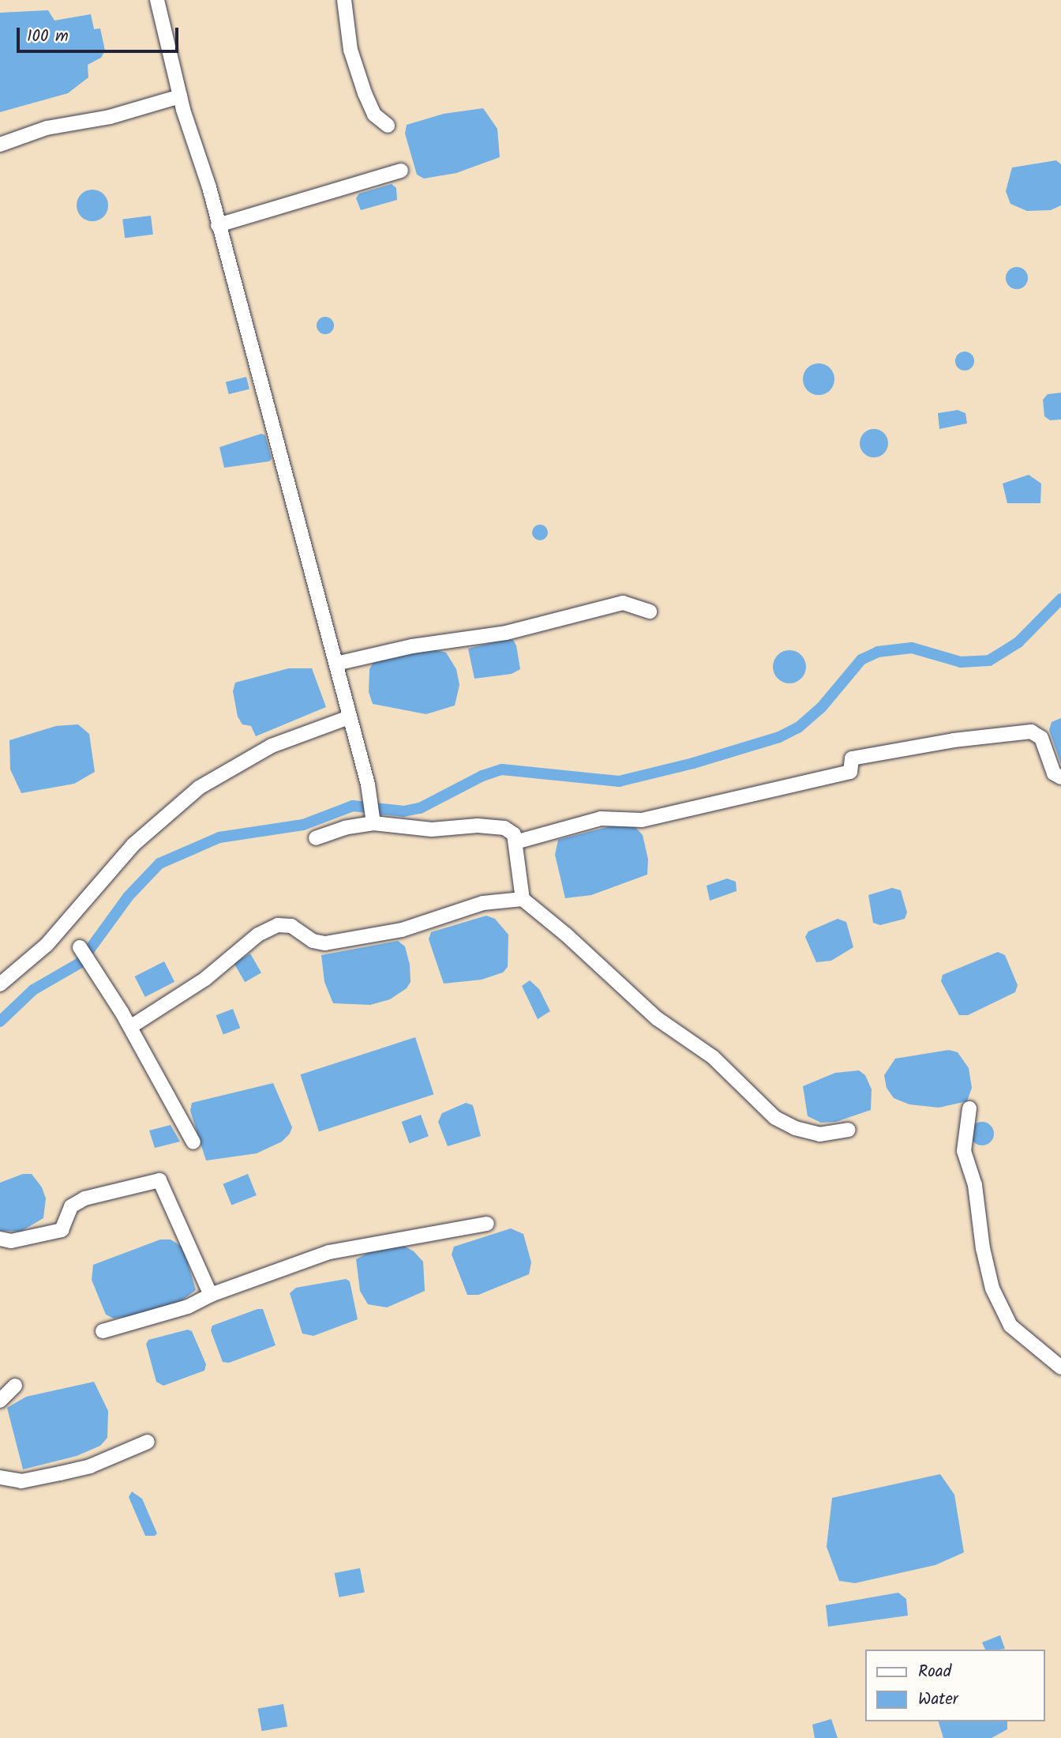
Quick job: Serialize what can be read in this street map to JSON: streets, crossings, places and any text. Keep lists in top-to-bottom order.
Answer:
{
  "legend": ["Road", "Water"],
  "scale_bar": "100 m"
}
